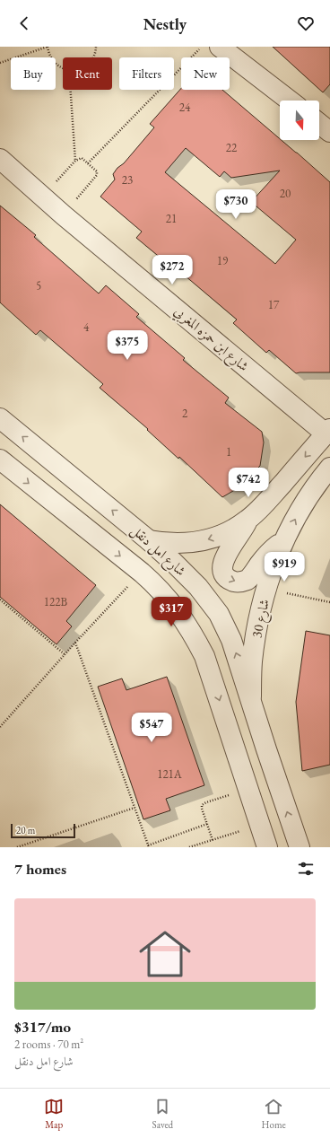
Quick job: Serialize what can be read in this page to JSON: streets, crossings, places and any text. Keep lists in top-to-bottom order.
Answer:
{
  "streets": {
    "street": ["شارع ابن حمزه المغربي", "شارع امل دنقل", "شارع 30"]
  },
  "crossings": [
    ["شارع امل دنقل", "شارع 30"]
  ],
  "house_numbers": [
    "24",
    "22",
    "23",
    "20",
    "21",
    "19",
    "5",
    "17",
    "4",
    "2",
    "1",
    "122B",
    "121A"
  ],
  "scale_bar": "20 m",
  "north": "bottom",
  "page": {
    "header": "Nestly",
    "chip": [
      "Buy",
      "Rent",
      "Filters",
      "New"
    ],
    "price": [
      "$730",
      "$272",
      "$375",
      "$742",
      "$919",
      "$317",
      "$547"
    ],
    "scale": "20 m",
    "heading": "7 homes",
    "list": [
      {
        "name": "$317/mo",
        "note": "2 rooms · 70 m² · شارع امل دنقل"
      }
    ],
    "tabs": ["Map", "Saved", "Home"]
  }
}
